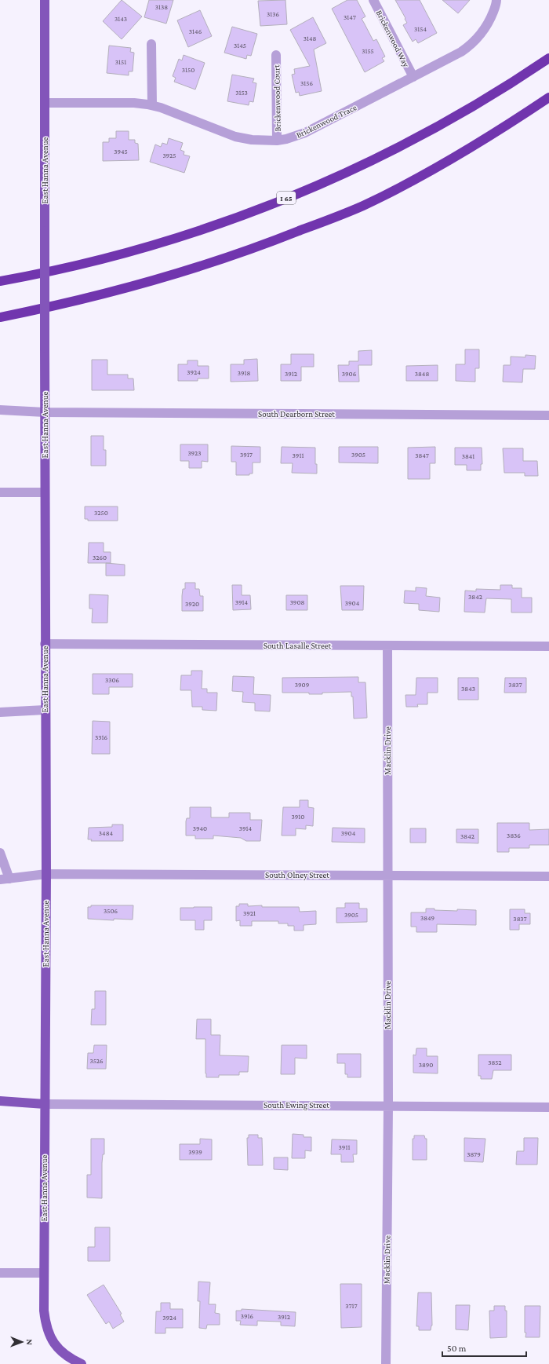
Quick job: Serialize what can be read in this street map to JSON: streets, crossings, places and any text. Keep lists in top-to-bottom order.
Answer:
{
  "streets": {
    "highway": ["I 65"],
    "main road": ["East Hanna Avenue"],
    "street": [
      "Brickenwood Way",
      "Brickenwood Court",
      "Brickenwood Trace",
      "South Dearborn Street",
      "South Lasalle Street",
      "Macklin Drive",
      "South Olney Street",
      "South Ewing Street"
    ]
  },
  "crossings": [
    ["Brickenwood Way", "Brickenwood Trace"],
    ["Brickenwood Court", "Brickenwood Trace"],
    ["Brickenwood Trace", "East Hanna Avenue"],
    ["East Hanna Avenue", "South Dearborn Street"],
    ["East Hanna Avenue", "South Lasalle Street"],
    ["East Hanna Avenue", "South Olney Street"],
    ["East Hanna Avenue", "South Ewing Street"],
    ["South Lasalle Street", "Macklin Drive"],
    ["Macklin Drive", "South Olney Street"],
    ["Macklin Drive", "South Ewing Street"]
  ],
  "house_numbers": [
    "3138",
    "3136",
    "3147",
    "3143",
    "3154",
    "3146",
    "3148",
    "3145",
    "3155",
    "3151",
    "3150",
    "3156",
    "3153",
    "3945",
    "3925",
    "3924",
    "3918",
    "3912",
    "3906",
    "3848",
    "3923",
    "3917",
    "3905",
    "3911",
    "3847",
    "3841",
    "3250",
    "3260",
    "3842",
    "3914",
    "3908",
    "3904",
    "3920",
    "3306",
    "3909",
    "3837",
    "3843",
    "3316",
    "3910",
    "3940",
    "3914",
    "3484",
    "3904",
    "3836",
    "3842",
    "3506",
    "3921",
    "3905",
    "3849",
    "3837",
    "3526",
    "3852",
    "3890",
    "3911",
    "3939",
    "3879",
    "3717",
    "3916",
    "3912",
    "3924"
  ],
  "scale_bar": "50 m",
  "north": "right"
}
